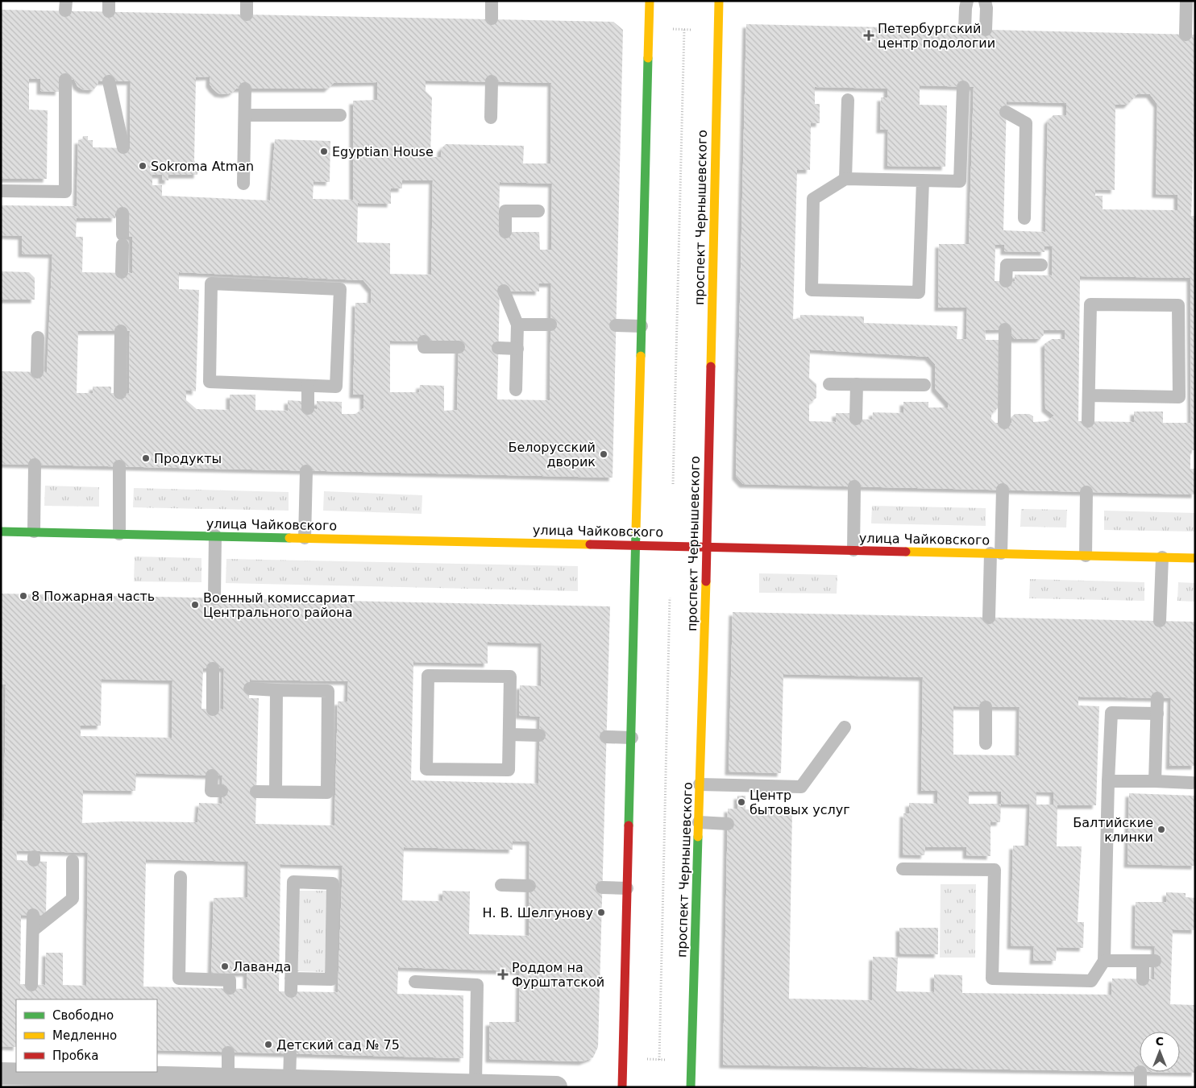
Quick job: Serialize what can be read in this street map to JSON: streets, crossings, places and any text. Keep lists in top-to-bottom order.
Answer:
{
  "streets": {
    "street": ["проспект Чернышевского", "улица Чайковского"]
  },
  "crossings": [
    ["проспект Чернышевского", "улица Чайковского"]
  ],
  "places": {
    "health": ["Петербургский центр подологии", "Роддом на Фурштатской"],
    "other": [
      "Egyptian House",
      "Sokroma Atman",
      "Белорусский дворик",
      "Продукты",
      "8 Пожарная часть",
      "Военный комиссариат Центрального района",
      "Центр бытовых услуг",
      "Балтийские клинки",
      "Н. В. Шелгунову",
      "Лаванда",
      "Детский сад № 75"
    ]
  },
  "legend": ["Свободно", "Медленно", "Пробка"],
  "north": "top"
}
